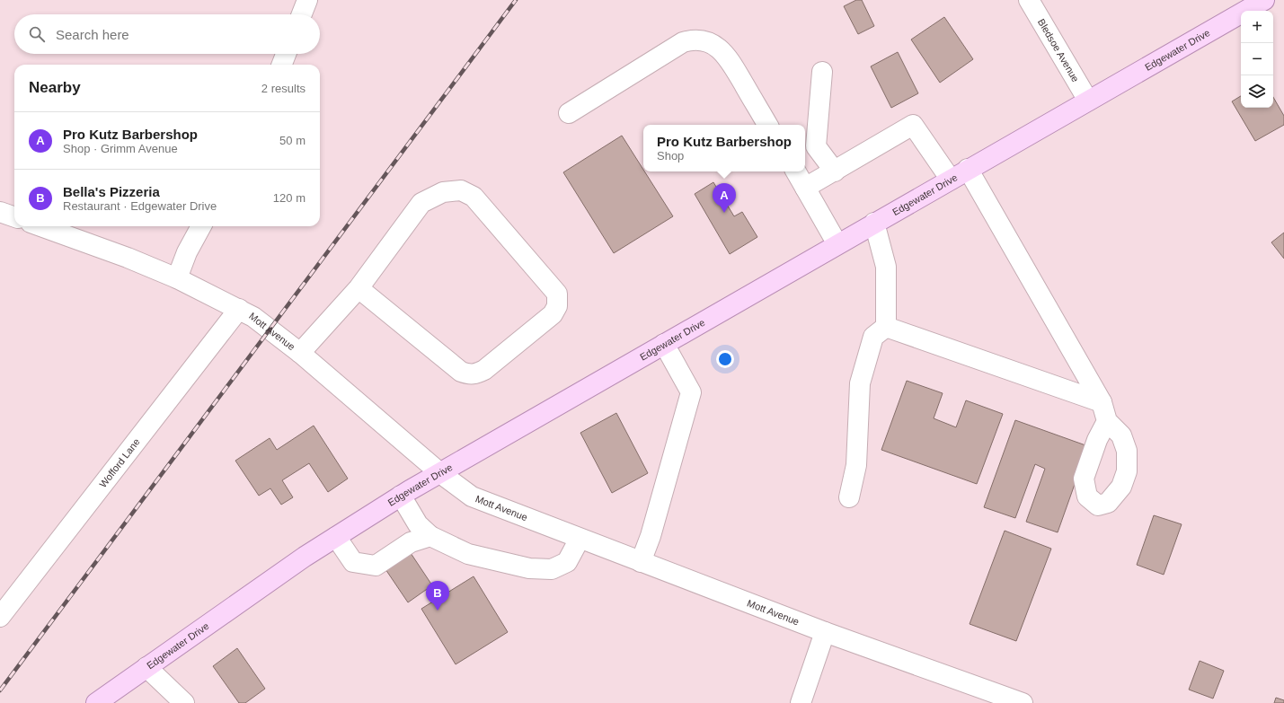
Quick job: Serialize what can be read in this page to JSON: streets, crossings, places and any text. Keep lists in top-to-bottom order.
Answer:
{
  "streets": {
    "main road": ["Edgewater Drive"],
    "street": ["Bledsoe Avenue", "Mott Avenue", "Wofford Lane"]
  },
  "crossings": [
    ["Edgewater Drive", "Bledsoe Avenue"],
    ["Edgewater Drive", "Mott Avenue"],
    ["Mott Avenue", "Wofford Lane"]
  ],
  "page": {
    "map_buttons": ["+", "−"],
    "search": "Search here",
    "heading": ["Nearby", "2 results"],
    "list": [
      {
        "mark": "A",
        "name": "Pro Kutz Barbershop",
        "note": "Shop · Grimm Avenue",
        "value": "50 m"
      },
      {
        "mark": "B",
        "name": "Bella's Pizzeria",
        "note": "Restaurant · Edgewater Drive",
        "value": "120 m"
      }
    ],
    "popup": ["Pro Kutz Barbershop", "Shop"],
    "pins": ["A", "B"]
  }
}
